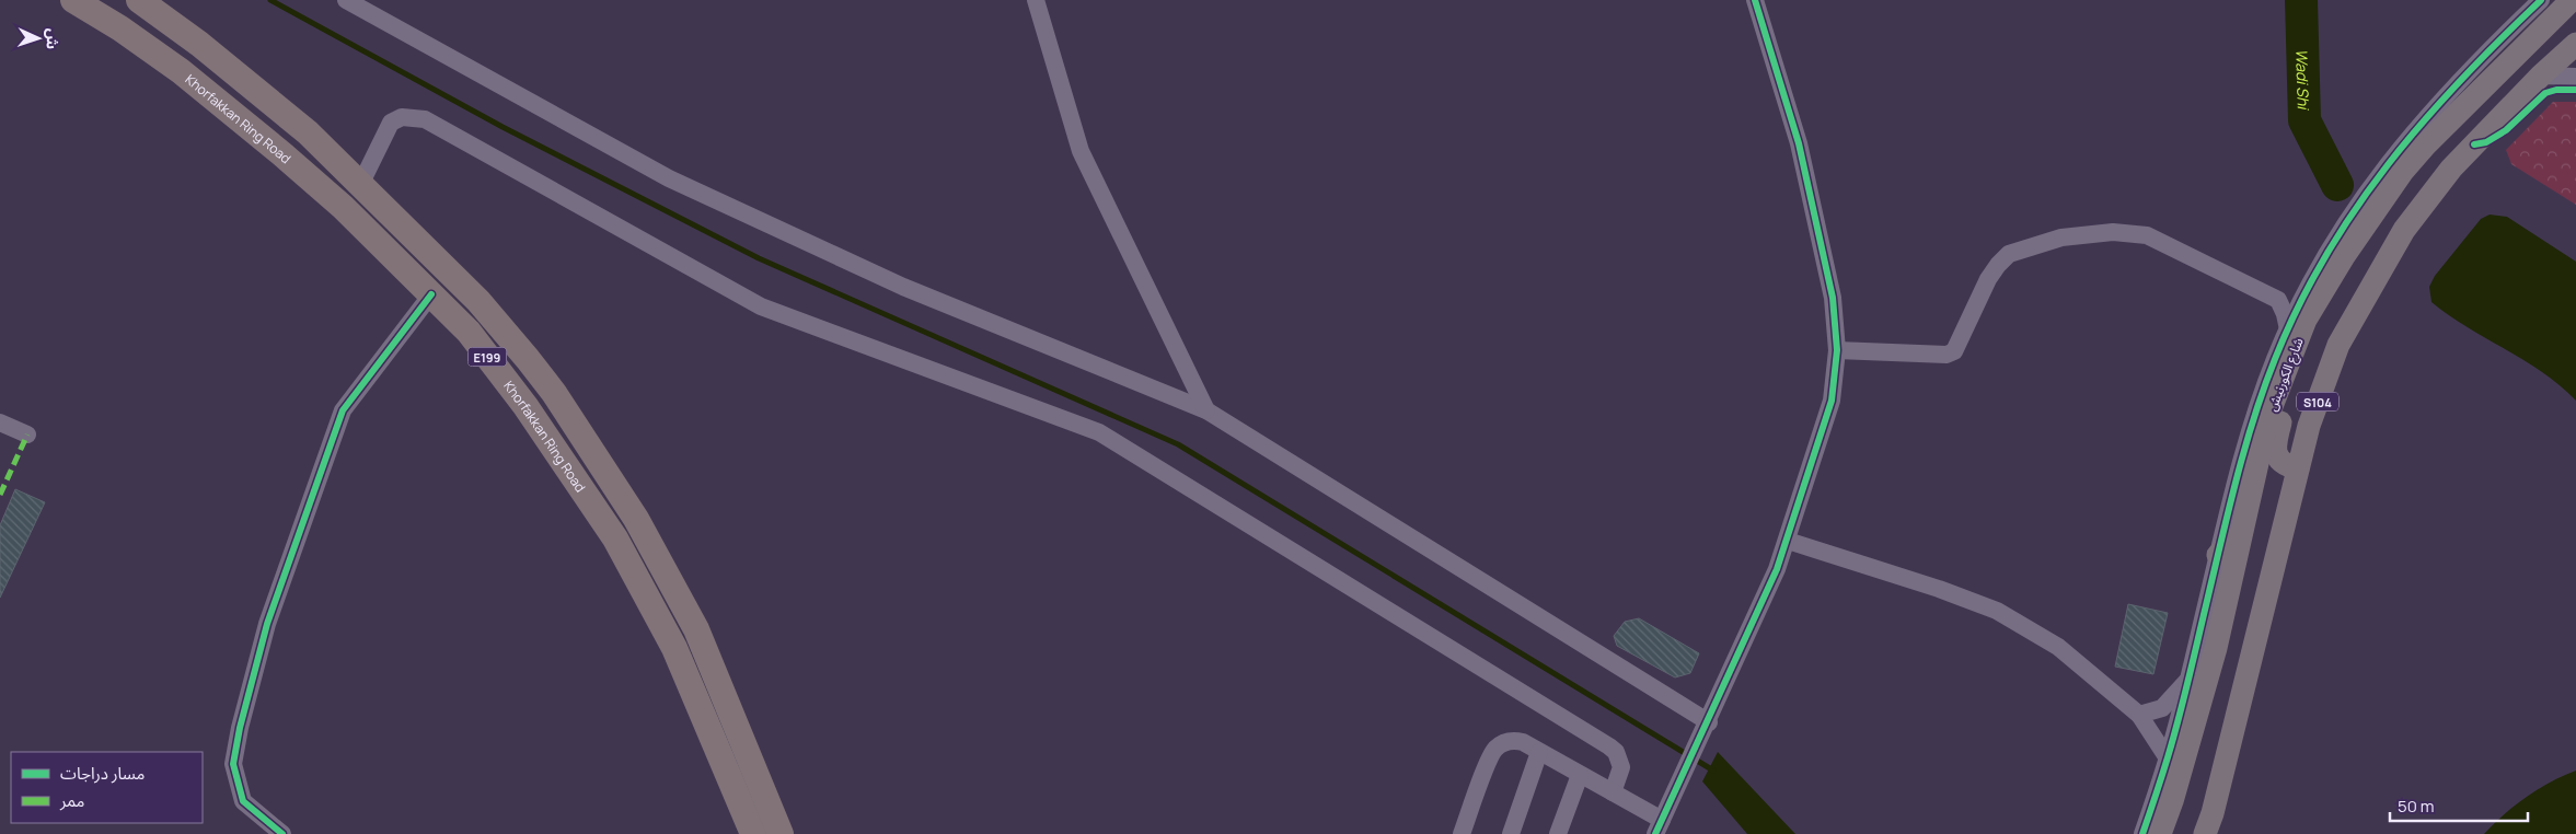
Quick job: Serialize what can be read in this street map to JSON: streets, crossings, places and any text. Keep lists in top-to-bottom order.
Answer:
{
  "streets": {
    "highway": ["Khorfakkan Ring Road", "E199"],
    "main road": ["شارع الكورنيش", "S104"]
  },
  "water": ["Wadi Shi"],
  "legend": ["مسار دراجات", "ممر"],
  "scale_bar": "50 m",
  "north": "right"
}
